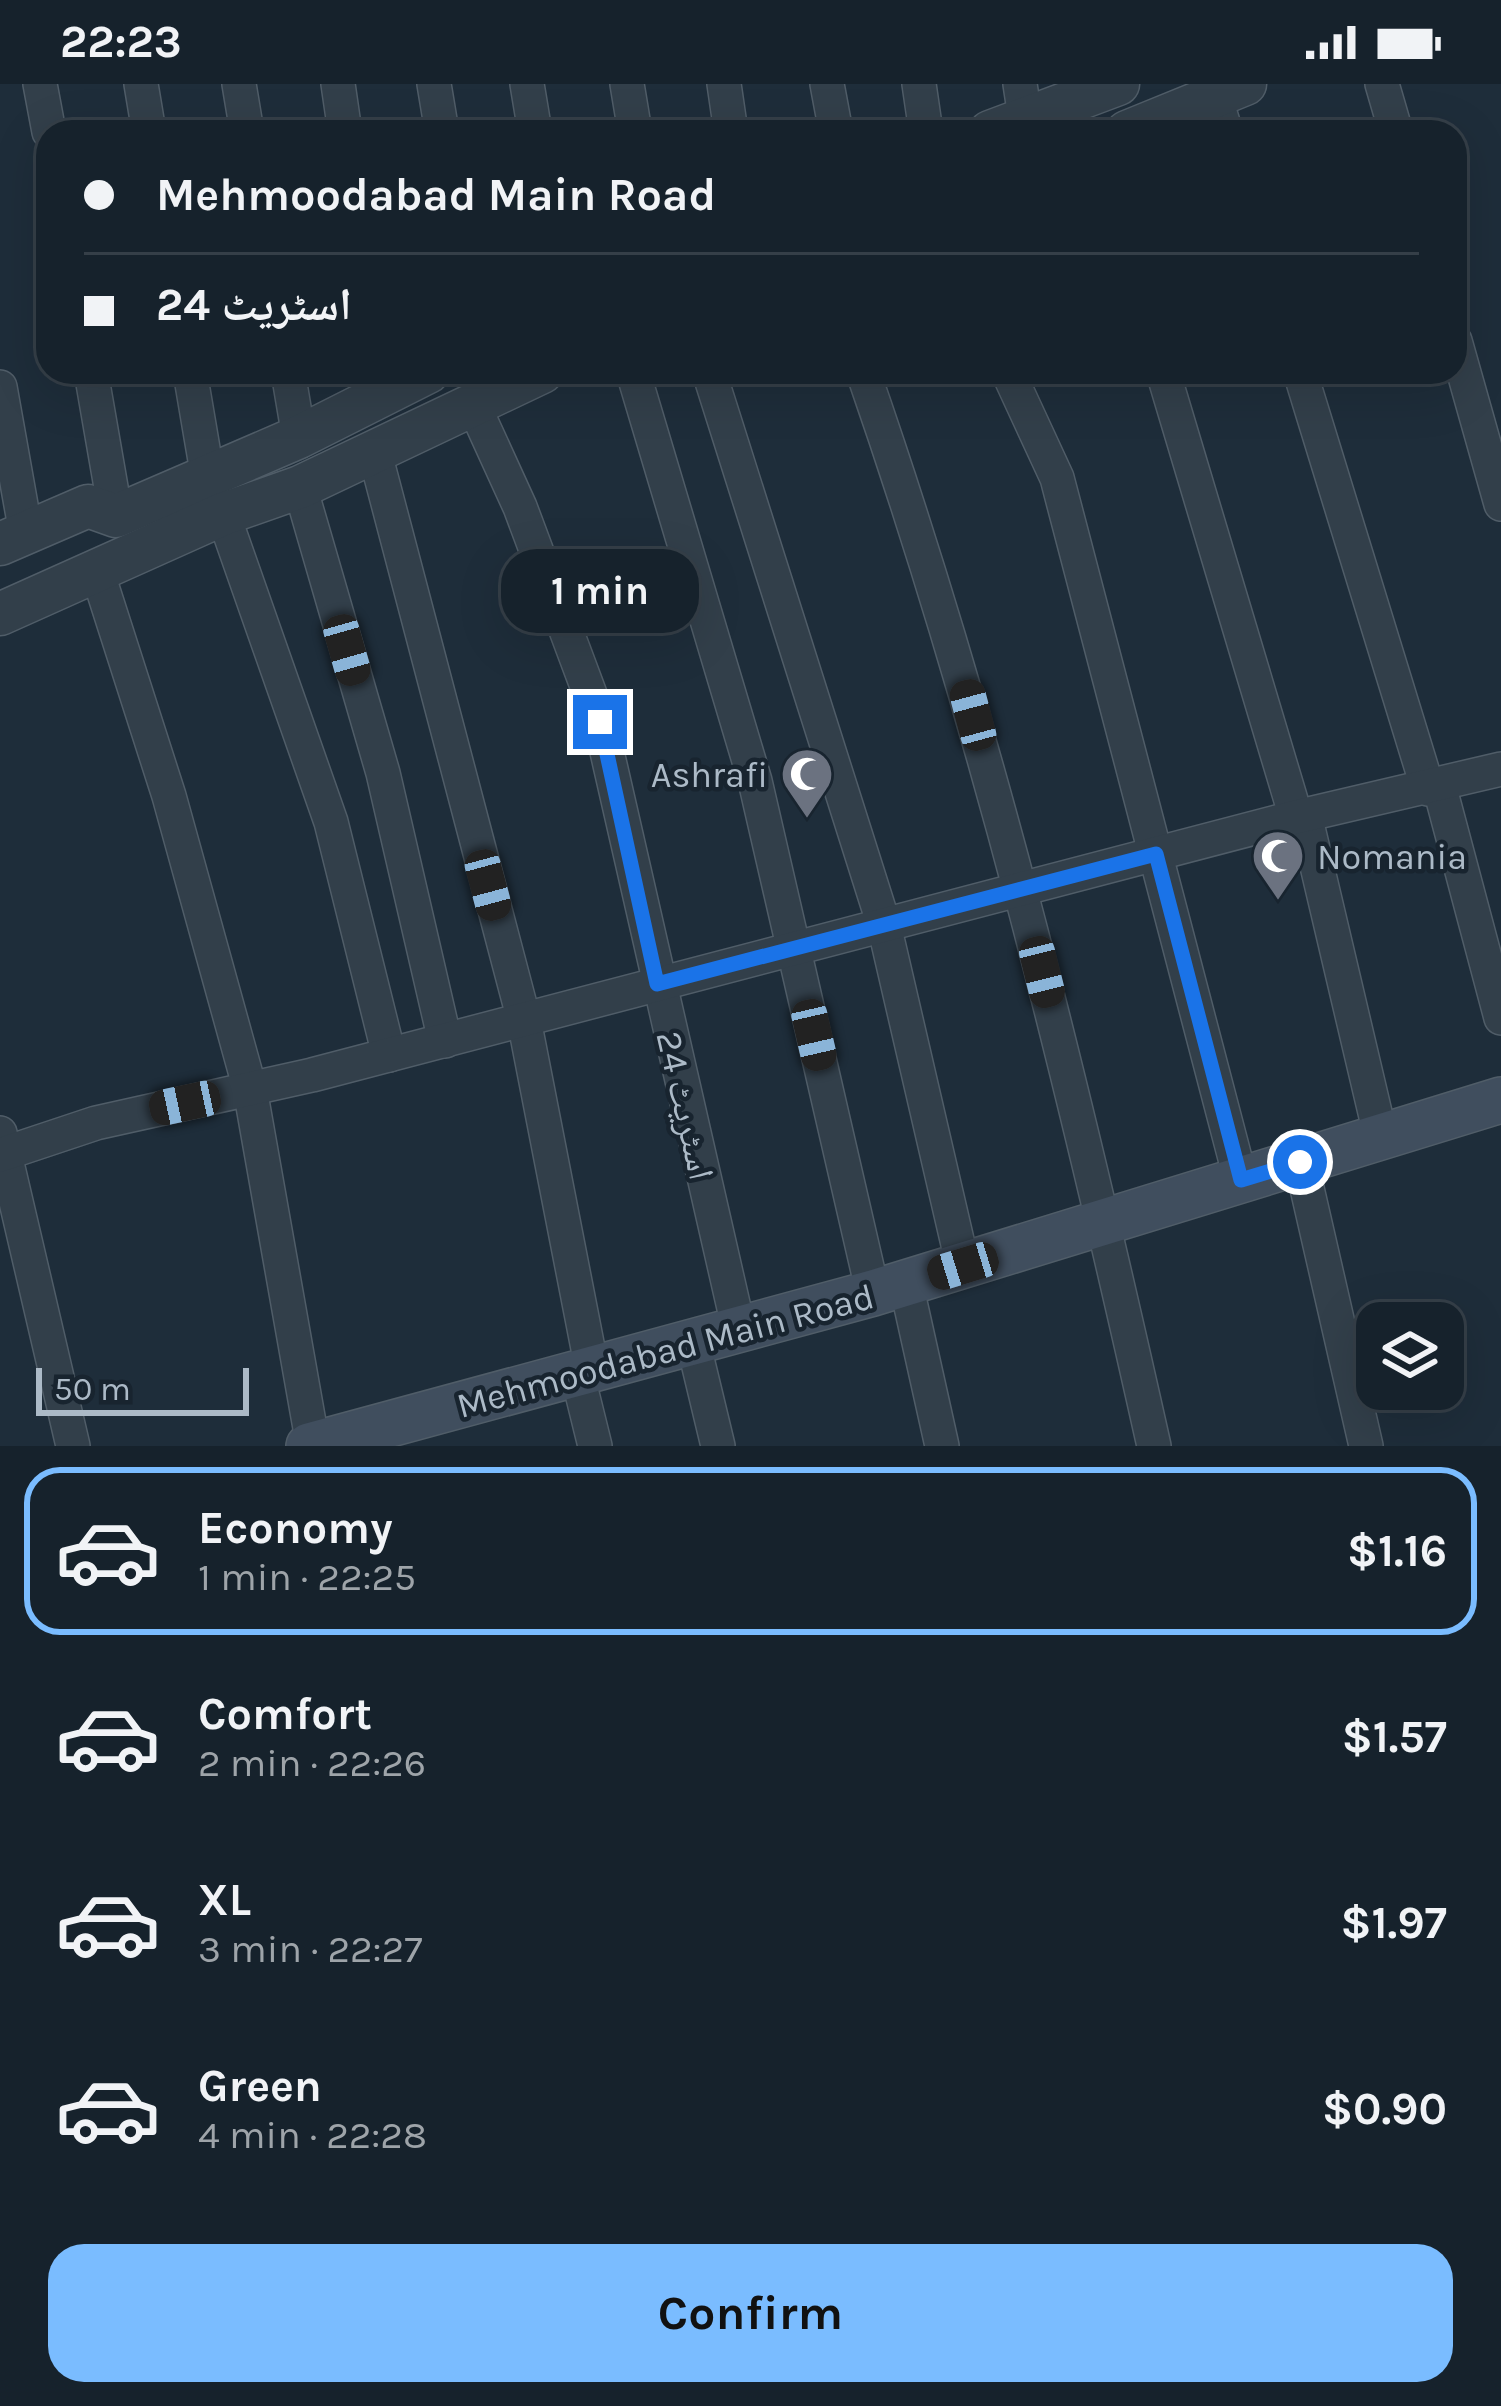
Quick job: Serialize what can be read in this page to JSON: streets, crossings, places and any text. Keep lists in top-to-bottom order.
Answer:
{
  "streets": {
    "main road": ["Mehmoodabad Main Road"],
    "street": ["اسٹریٹ 24"]
  },
  "crossings": [
    ["اسٹریٹ 24", "Mehmoodabad Main Road"]
  ],
  "places": {
    "mosque": ["Ashrafi", "Nomania"]
  },
  "scale_bar": "50 m",
  "page": {
    "status": "22:23",
    "banner": ["Mehmoodabad Main Road", "اسٹریٹ 24"],
    "bubble": "1 min",
    "scale": "50 m",
    "list": [
      {
        "name": "Economy",
        "note": "1 min · 22:25",
        "value": "$1.16"
      },
      {
        "name": "Comfort",
        "note": "2 min · 22:26",
        "value": "$1.57"
      },
      {
        "name": "XL",
        "note": "3 min · 22:27",
        "value": "$1.97"
      },
      {
        "name": "Green",
        "note": "4 min · 22:28",
        "value": "$0.90"
      }
    ],
    "buttons": "Confirm"
  }
}
